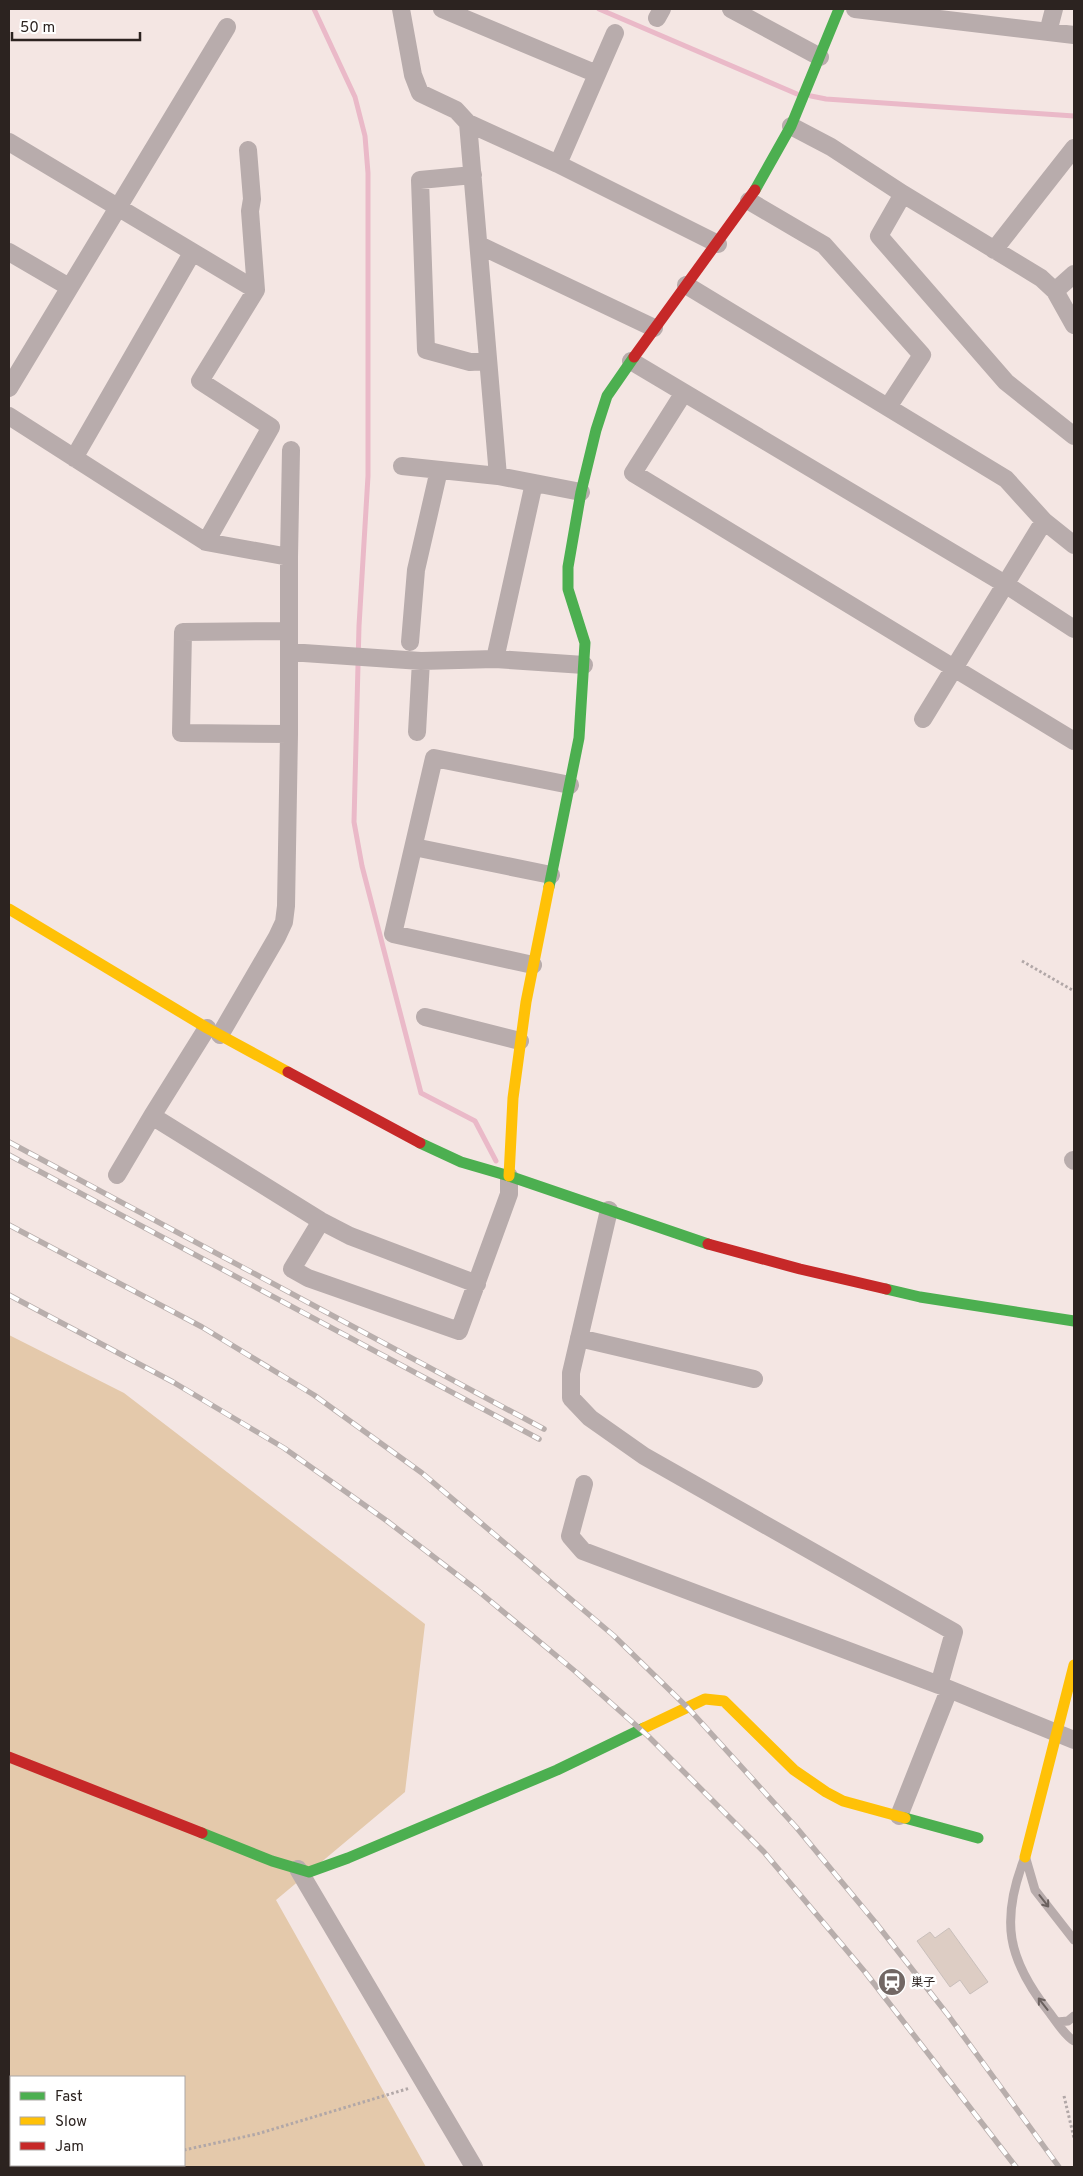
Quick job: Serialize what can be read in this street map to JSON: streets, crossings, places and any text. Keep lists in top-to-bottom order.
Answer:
{
  "places": {
    "station": ["巣子"]
  },
  "legend": ["Fast", "Slow", "Jam"],
  "scale_bar": "50 m"
}
